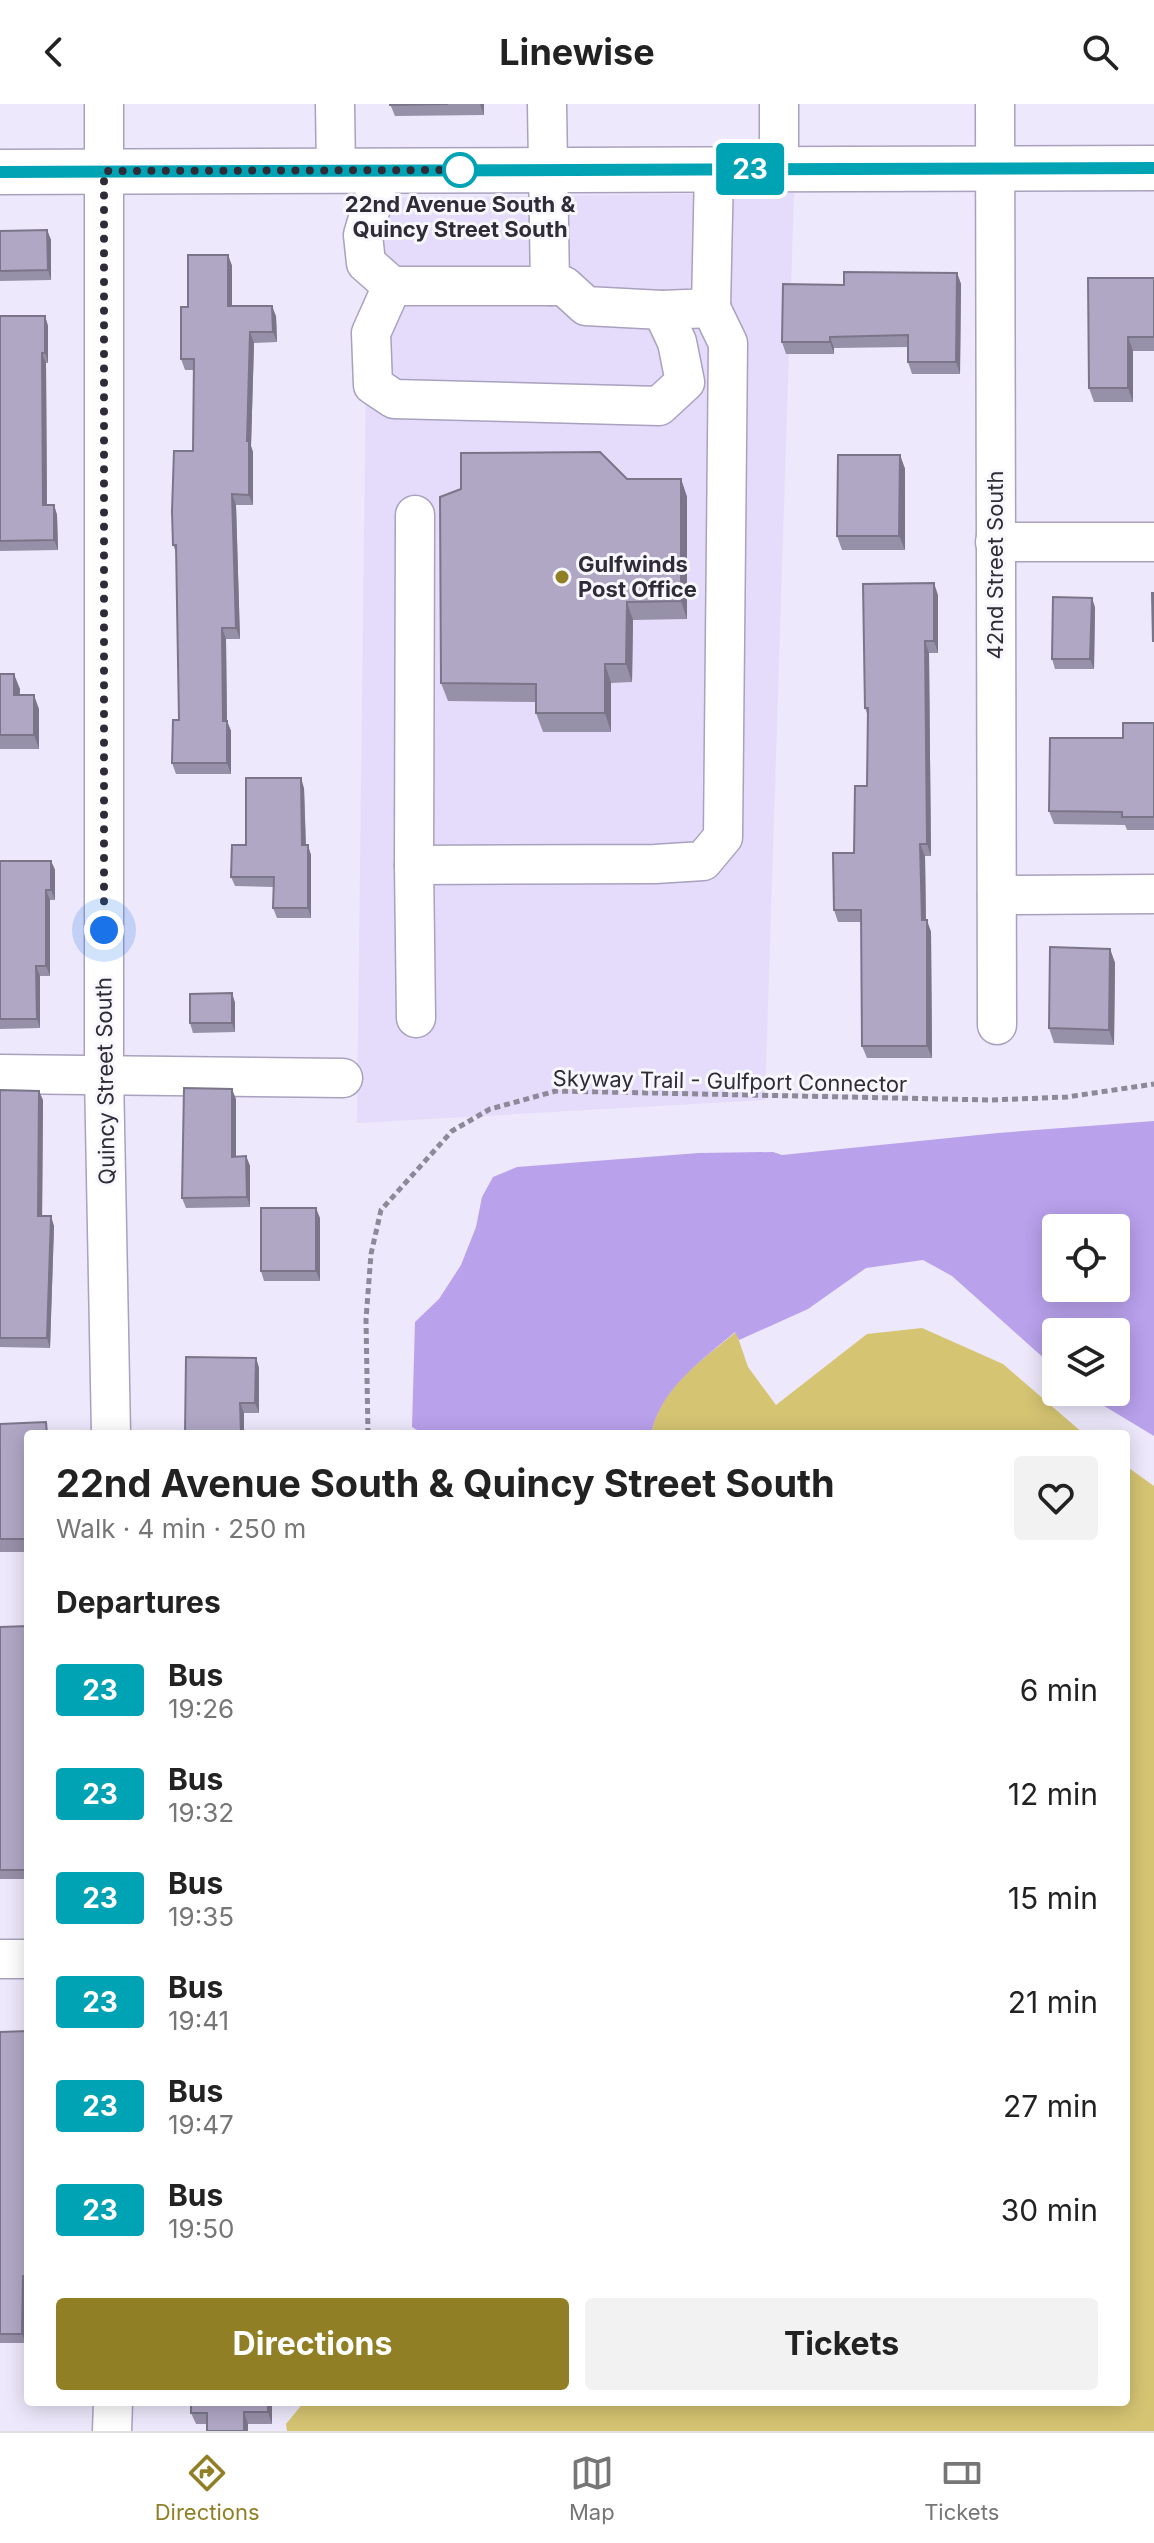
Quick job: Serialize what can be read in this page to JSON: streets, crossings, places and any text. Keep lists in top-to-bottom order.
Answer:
{
  "streets": {
    "street": ["42nd Street South", "Quincy Street South"],
    "path": ["Skyway Trail - Gulfport Connector"]
  },
  "places": ["22nd Avenue South & Quincy Street South", "Gulfwinds Post Office"],
  "lines": ["bus line 23"],
  "page": {
    "header": "Linewise",
    "on_map": "23",
    "heading": [
      ["22nd Avenue South & Quincy Street South", "Walk · 4 min · 250 m"],
      "Departures"
    ],
    "list": [
      {
        "mark": "23",
        "name": "Bus",
        "note": "19:26",
        "value": "6 min"
      },
      {
        "mark": "23",
        "name": "Bus",
        "note": "19:32",
        "value": "12 min"
      },
      {
        "mark": "23",
        "name": "Bus",
        "note": "19:35",
        "value": "15 min"
      },
      {
        "mark": "23",
        "name": "Bus",
        "note": "19:41",
        "value": "21 min"
      },
      {
        "mark": "23",
        "name": "Bus",
        "note": "19:47",
        "value": "27 min"
      },
      {
        "mark": "23",
        "name": "Bus",
        "note": "19:50",
        "value": "30 min"
      }
    ],
    "buttons": ["Directions", "Tickets"],
    "tabs": ["Directions", "Map", "Tickets"]
  }
}
